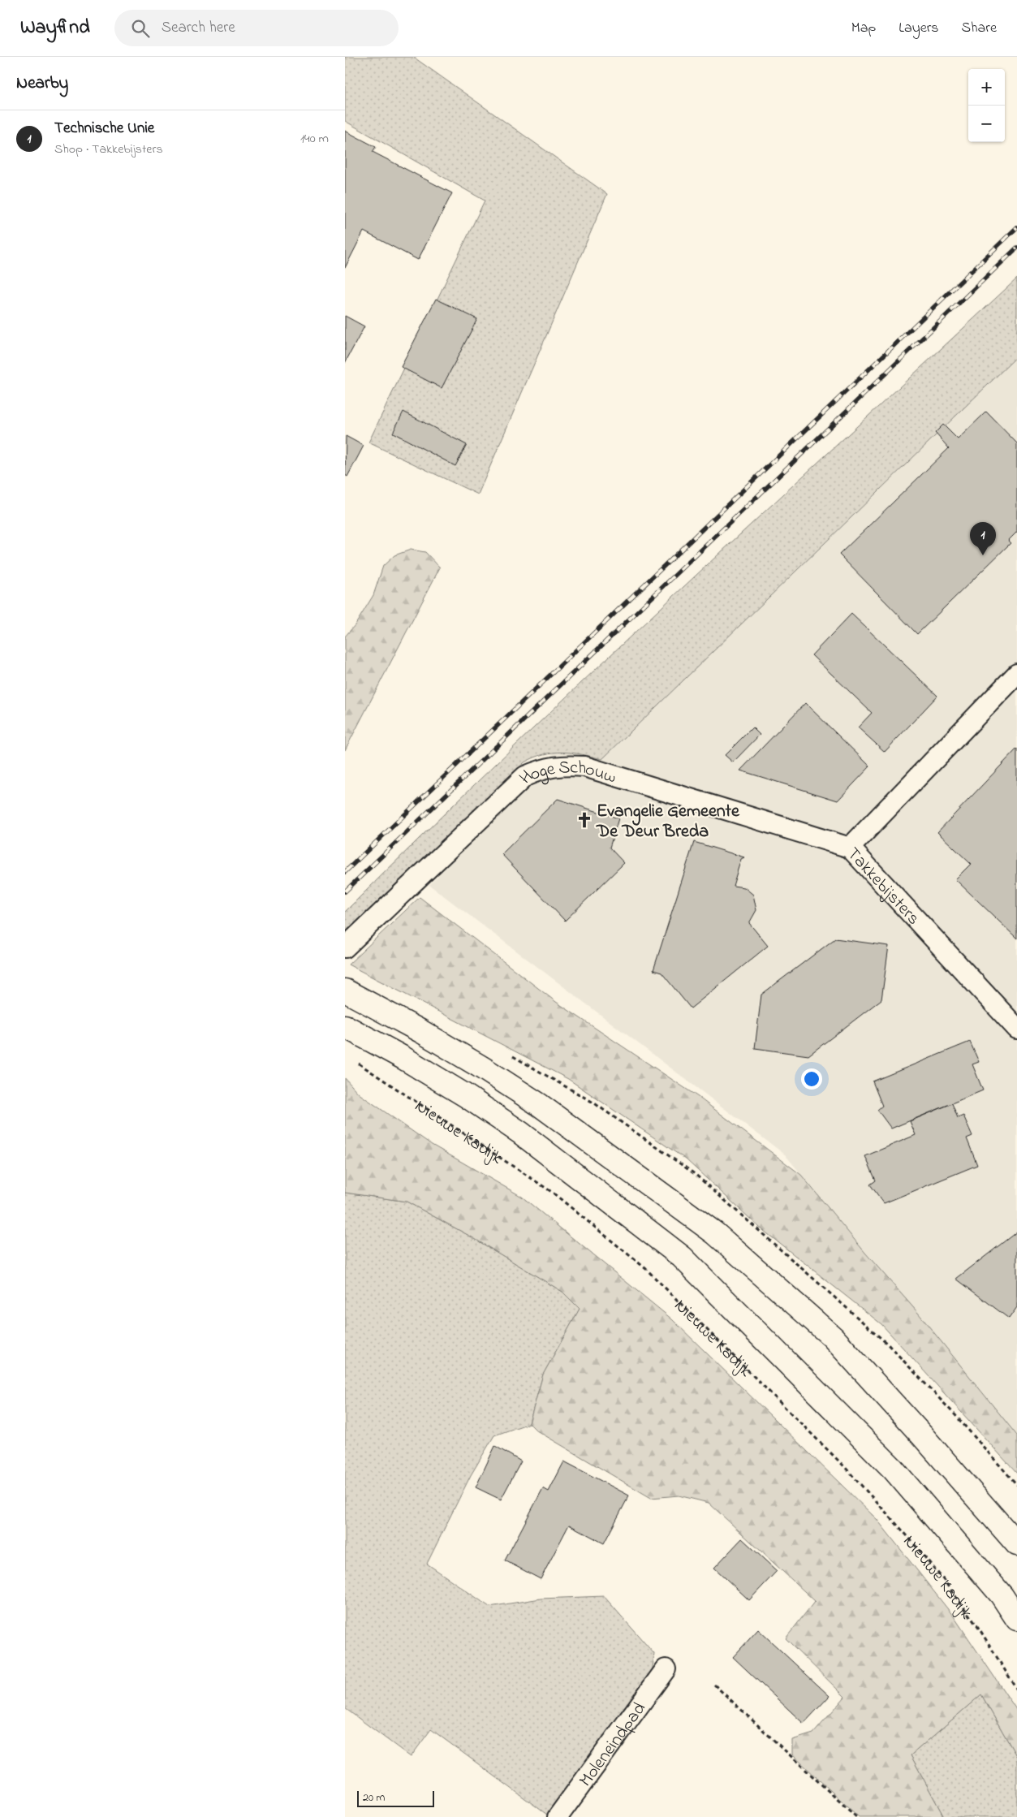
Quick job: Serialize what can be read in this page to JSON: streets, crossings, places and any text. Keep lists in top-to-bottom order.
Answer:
{
  "streets": {
    "main road": ["Nieuwe Kadijk"],
    "street": ["Hoge Schouw", "Takkebijsters", "Moleneindpad"]
  },
  "crossings": [
    ["Hoge Schouw", "Takkebijsters"]
  ],
  "places": {
    "church": ["Evangelie Gemeente De Deur Breda"]
  },
  "scale_bar": "20 m",
  "page": {
    "header": "Wayfind",
    "search": "Search here",
    "nav": ["Map", "Layers", "Share"],
    "heading": "Nearby",
    "map_buttons": ["+", "−"],
    "list": [
      {
        "mark": "1",
        "name": "Technische Unie",
        "note": "Shop · Takkebijsters",
        "value": "140 m"
      }
    ],
    "pins": "1",
    "scale": "20 m"
  }
}
